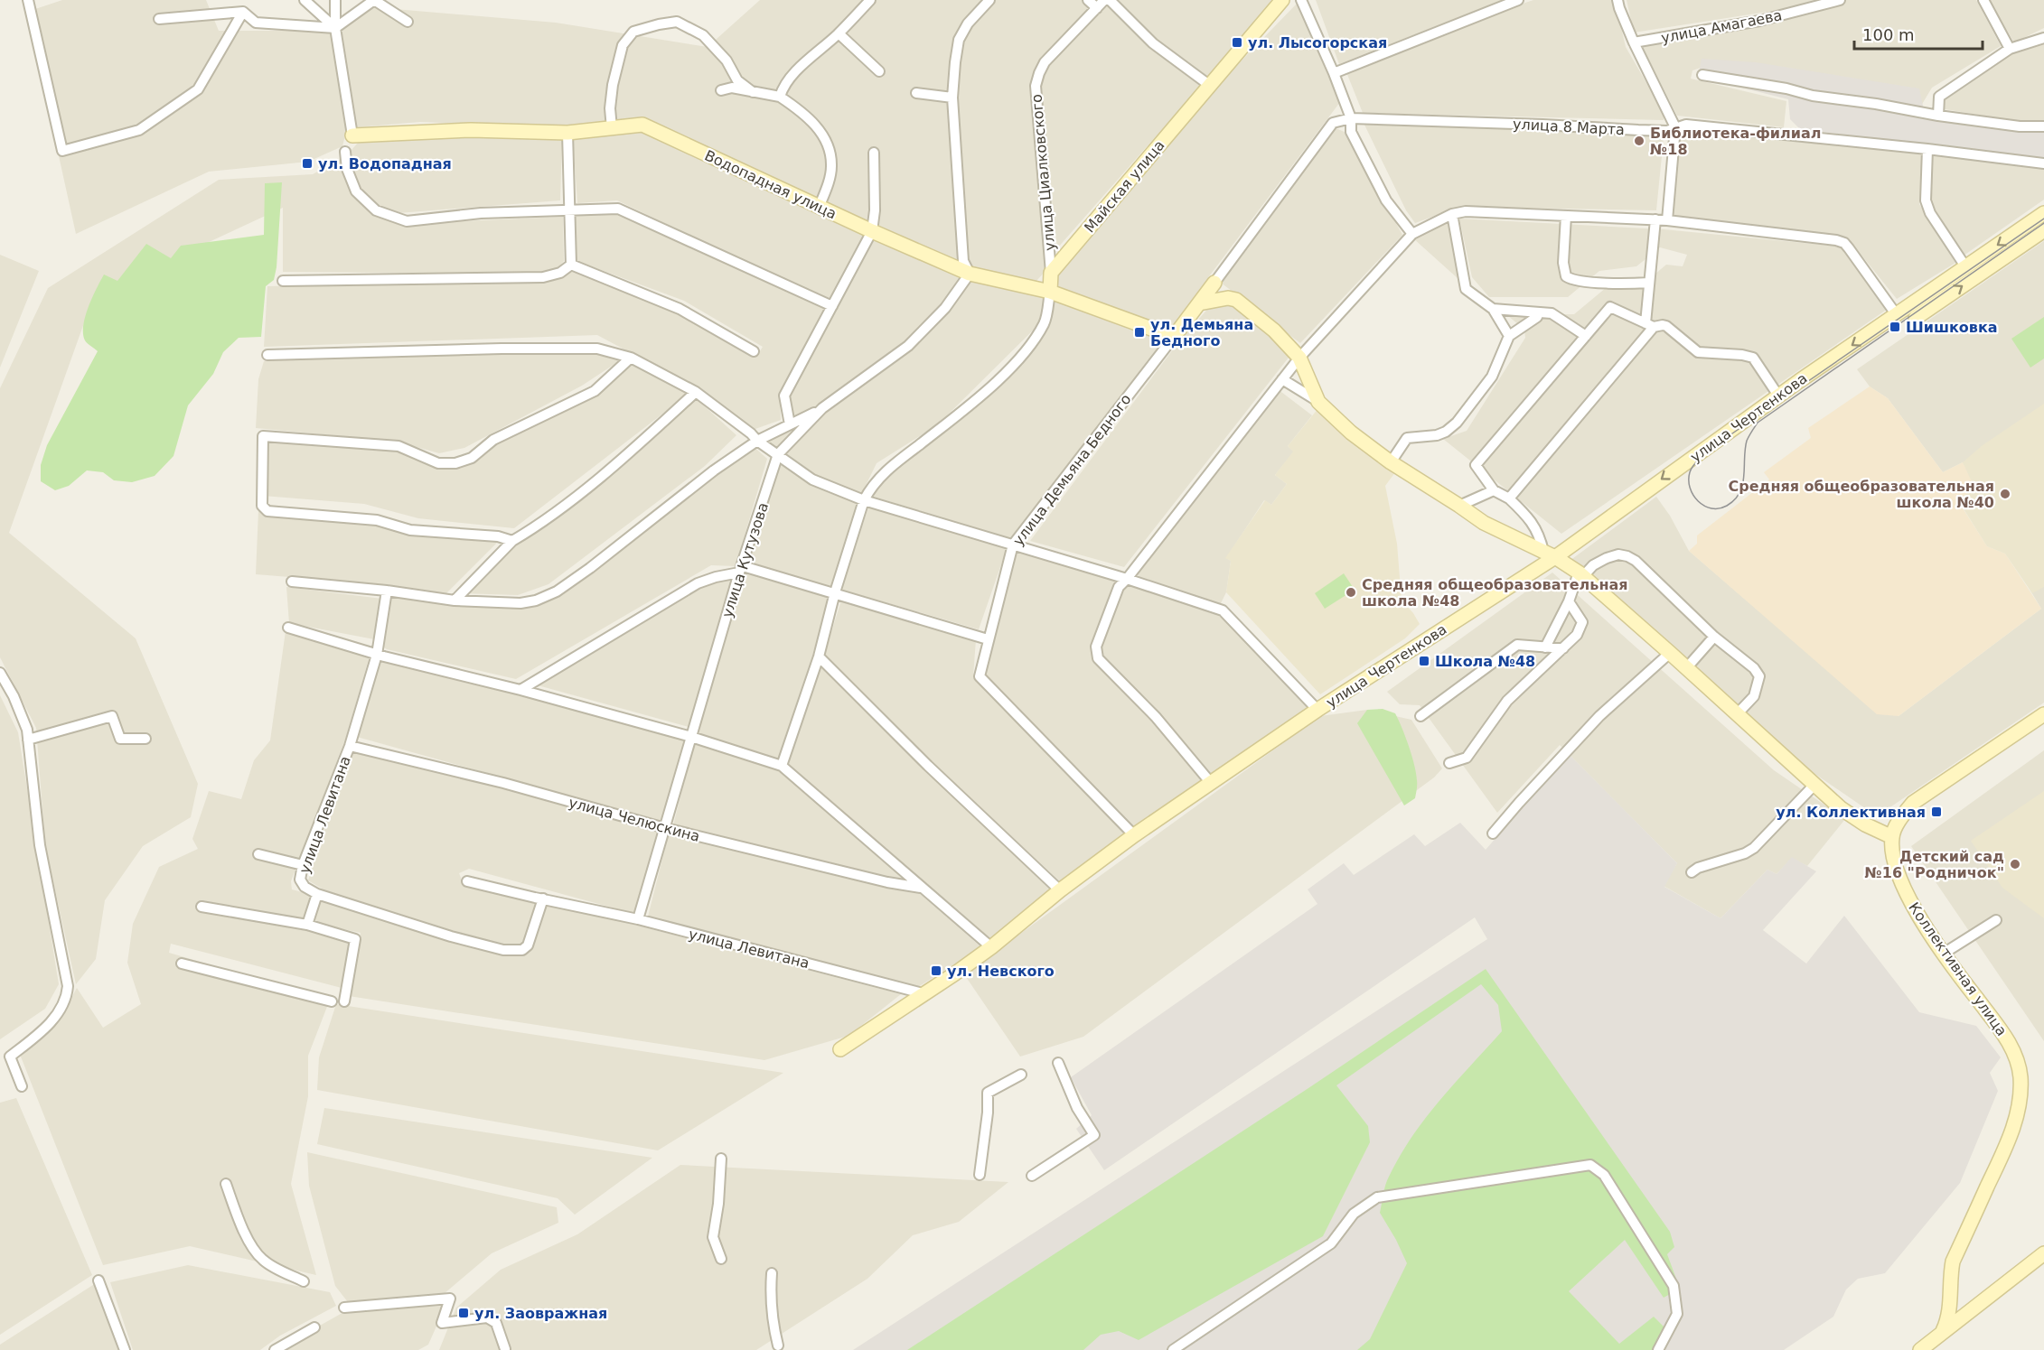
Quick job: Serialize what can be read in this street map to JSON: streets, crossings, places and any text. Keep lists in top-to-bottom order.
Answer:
{
  "streets": {
    "street": [
      "улица Амагаева",
      "улица 8 Марта",
      "улица Циалковского",
      "Водопадная улица",
      "Майская улица",
      "улица Чертенкова",
      "улица Демьяна Бедного",
      "улица Кутузова",
      "улица Левитана",
      "улица Челюскина",
      "Коллективная улица"
    ]
  },
  "crossings": [
    ["улица 8 Марта", "улица Демьяна Бедного"],
    ["улица Циалковского", "Майская улица"],
    ["Водопадная улица", "улица Демьяна Бедного"],
    ["Водопадная улица", "улица Кутузова"],
    ["улица Чертенкова", "улица Демьяна Бедного"],
    ["улица Чертенкова", "улица Левитана"],
    ["улица Кутузова", "улица Левитана"],
    ["улица Кутузова", "улица Челюскина"],
    ["улица Левитана", "улица Челюскина"]
  ],
  "places": {
    "transit": [
      "ул. Лысогорская",
      "ул. Водопадная",
      "Шишковка",
      "ул. Демьяна Бедного",
      "Школа №48",
      "ул. Коллективная",
      "ул. Невского",
      "ул. Заовражная"
    ],
    "other": [
      "Библиотека-филиал №18",
      "Средняя общеобразовательная школа №40",
      "Средняя общеобразовательная школа №48",
      "Детский сад №16 \"Родничок\""
    ]
  },
  "scale_bar": "100 m"
}
